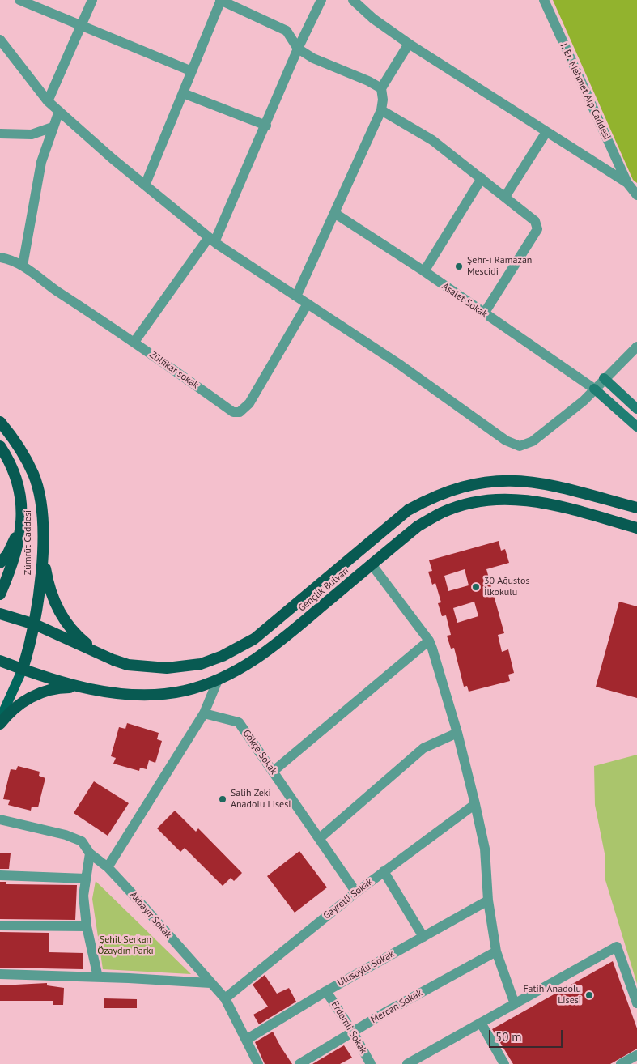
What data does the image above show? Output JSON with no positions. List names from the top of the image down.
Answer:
{
  "streets": {
    "highway": ["Zümrüt Caddesi", "Gençlik Bulvarı"],
    "street": [
      "J. Er. Mehmet Alp Caddesi",
      "Asalet Sokak",
      "Zülfikar sokak",
      "Gökçe Sokak",
      "Gayretli Sokak",
      "Akbayır Sokak",
      "Ulusoylu Sokak",
      "Mercan Sokak",
      "Erdemli Sokak"
    ]
  },
  "crossings": [
    ["Zümrüt Caddesi", "Gençlik Bulvarı"],
    ["Gökçe Sokak", "Gayretli Sokak"],
    ["Gayretli Sokak", "Akbayır Sokak"],
    ["Akbayır Sokak", "Ulusoylu Sokak"],
    ["Ulusoylu Sokak", "Erdemli Sokak"],
    ["Mercan Sokak", "Erdemli Sokak"]
  ],
  "parks": ["Şehit Serkan Özaydın Parkı"],
  "places": [
    "Şehr-i Ramazan Mescidi",
    "30 Ağustos İlkokulu",
    "Salih Zeki Anadolu Lisesi",
    "Fatih Anadolu Lisesi"
  ],
  "scale_bar": "50 m"
}
